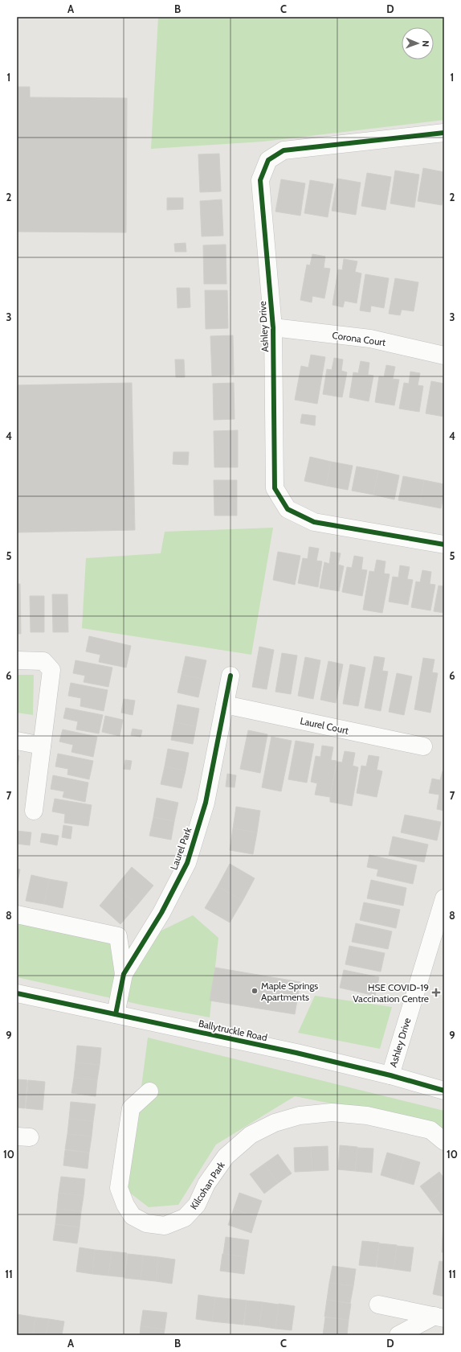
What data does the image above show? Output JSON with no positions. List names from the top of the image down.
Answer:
{
  "streets": {
    "street": [
      "Ashley Drive",
      "Corona Court",
      "Laurel Court",
      "Laurel Park",
      "Ballytruckle Road",
      "Kilcohan Park"
    ]
  },
  "crossings": [
    ["Ashley Drive", "Corona Court"],
    ["Ashley Drive", "Ballytruckle Road"],
    ["Laurel Court", "Laurel Park"],
    ["Laurel Park", "Ballytruckle Road"]
  ],
  "places": {
    "other": ["Maple Springs Apartments"],
    "health": ["HSE COVID-19 Vaccination Centre"]
  },
  "north": "right",
  "grid": {
    "columns": [
      "A",
      "B",
      "C",
      "D"
    ],
    "rows": [
      "1",
      "2",
      "3",
      "4",
      "5",
      "6",
      "7",
      "8",
      "9",
      "10",
      "11"
    ]
  }
}
